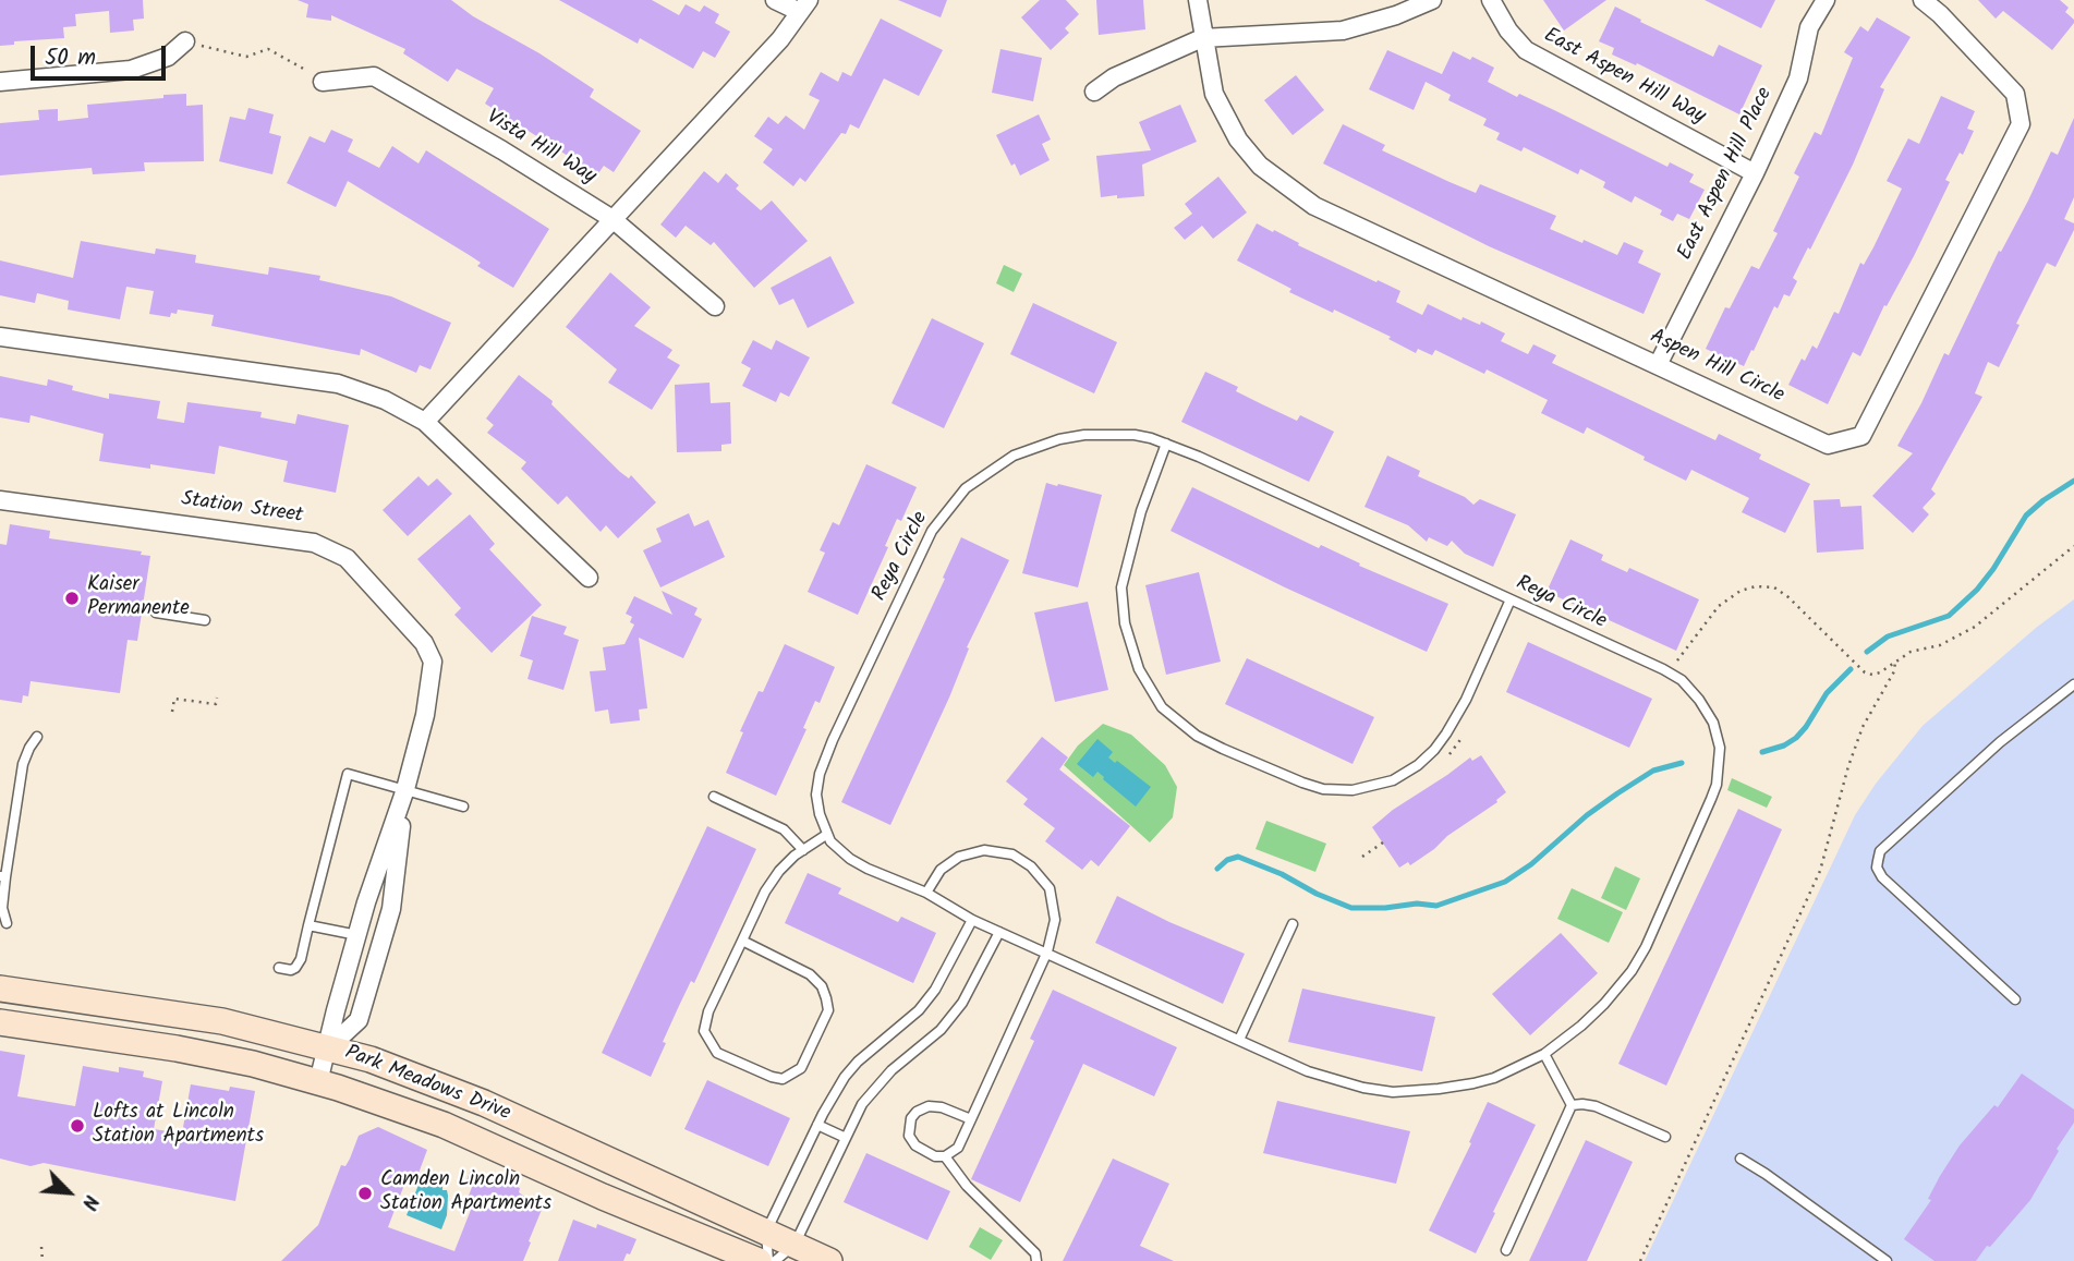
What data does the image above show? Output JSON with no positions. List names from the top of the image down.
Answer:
{
  "streets": {
    "main road": ["Park Meadows Drive"],
    "street": [
      "East Aspen Hill Way",
      "Vista Hill Way",
      "East Aspen Hill Place",
      "Aspen Hill Circle",
      "Station Street"
    ],
    "lane": ["Reya Circle"]
  },
  "crossings": [
    ["East Aspen Hill Way", "East Aspen Hill Place"],
    ["East Aspen Hill Place", "Aspen Hill Circle"],
    ["Station Street", "Park Meadows Drive"]
  ],
  "places": ["Kaiser Permanente", "Lofts at Lincoln Station Apartments", "Camden Lincoln Station Apartments"],
  "scale_bar": "50 m",
  "north": "bottom right"
}
